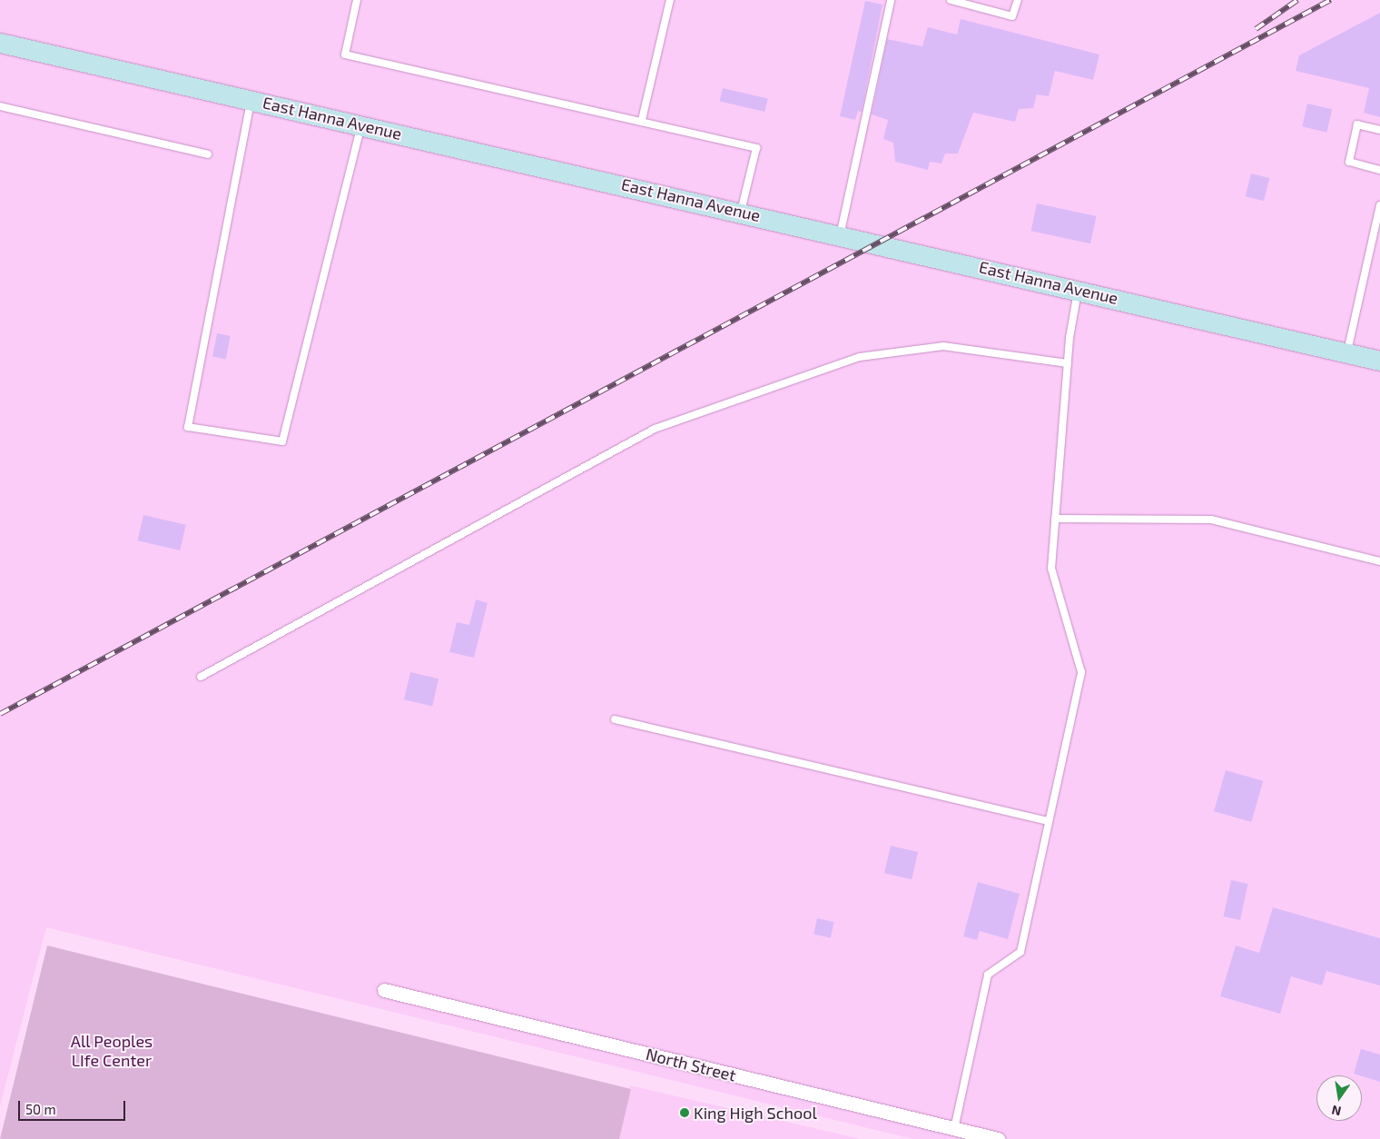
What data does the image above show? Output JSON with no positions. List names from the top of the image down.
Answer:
{
  "streets": {
    "street": ["East Hanna Avenue", "North Street"]
  },
  "parks": ["All Peoples LIfe Center"],
  "places": ["King High School"],
  "scale_bar": "50 m",
  "north": "bottom"
}
